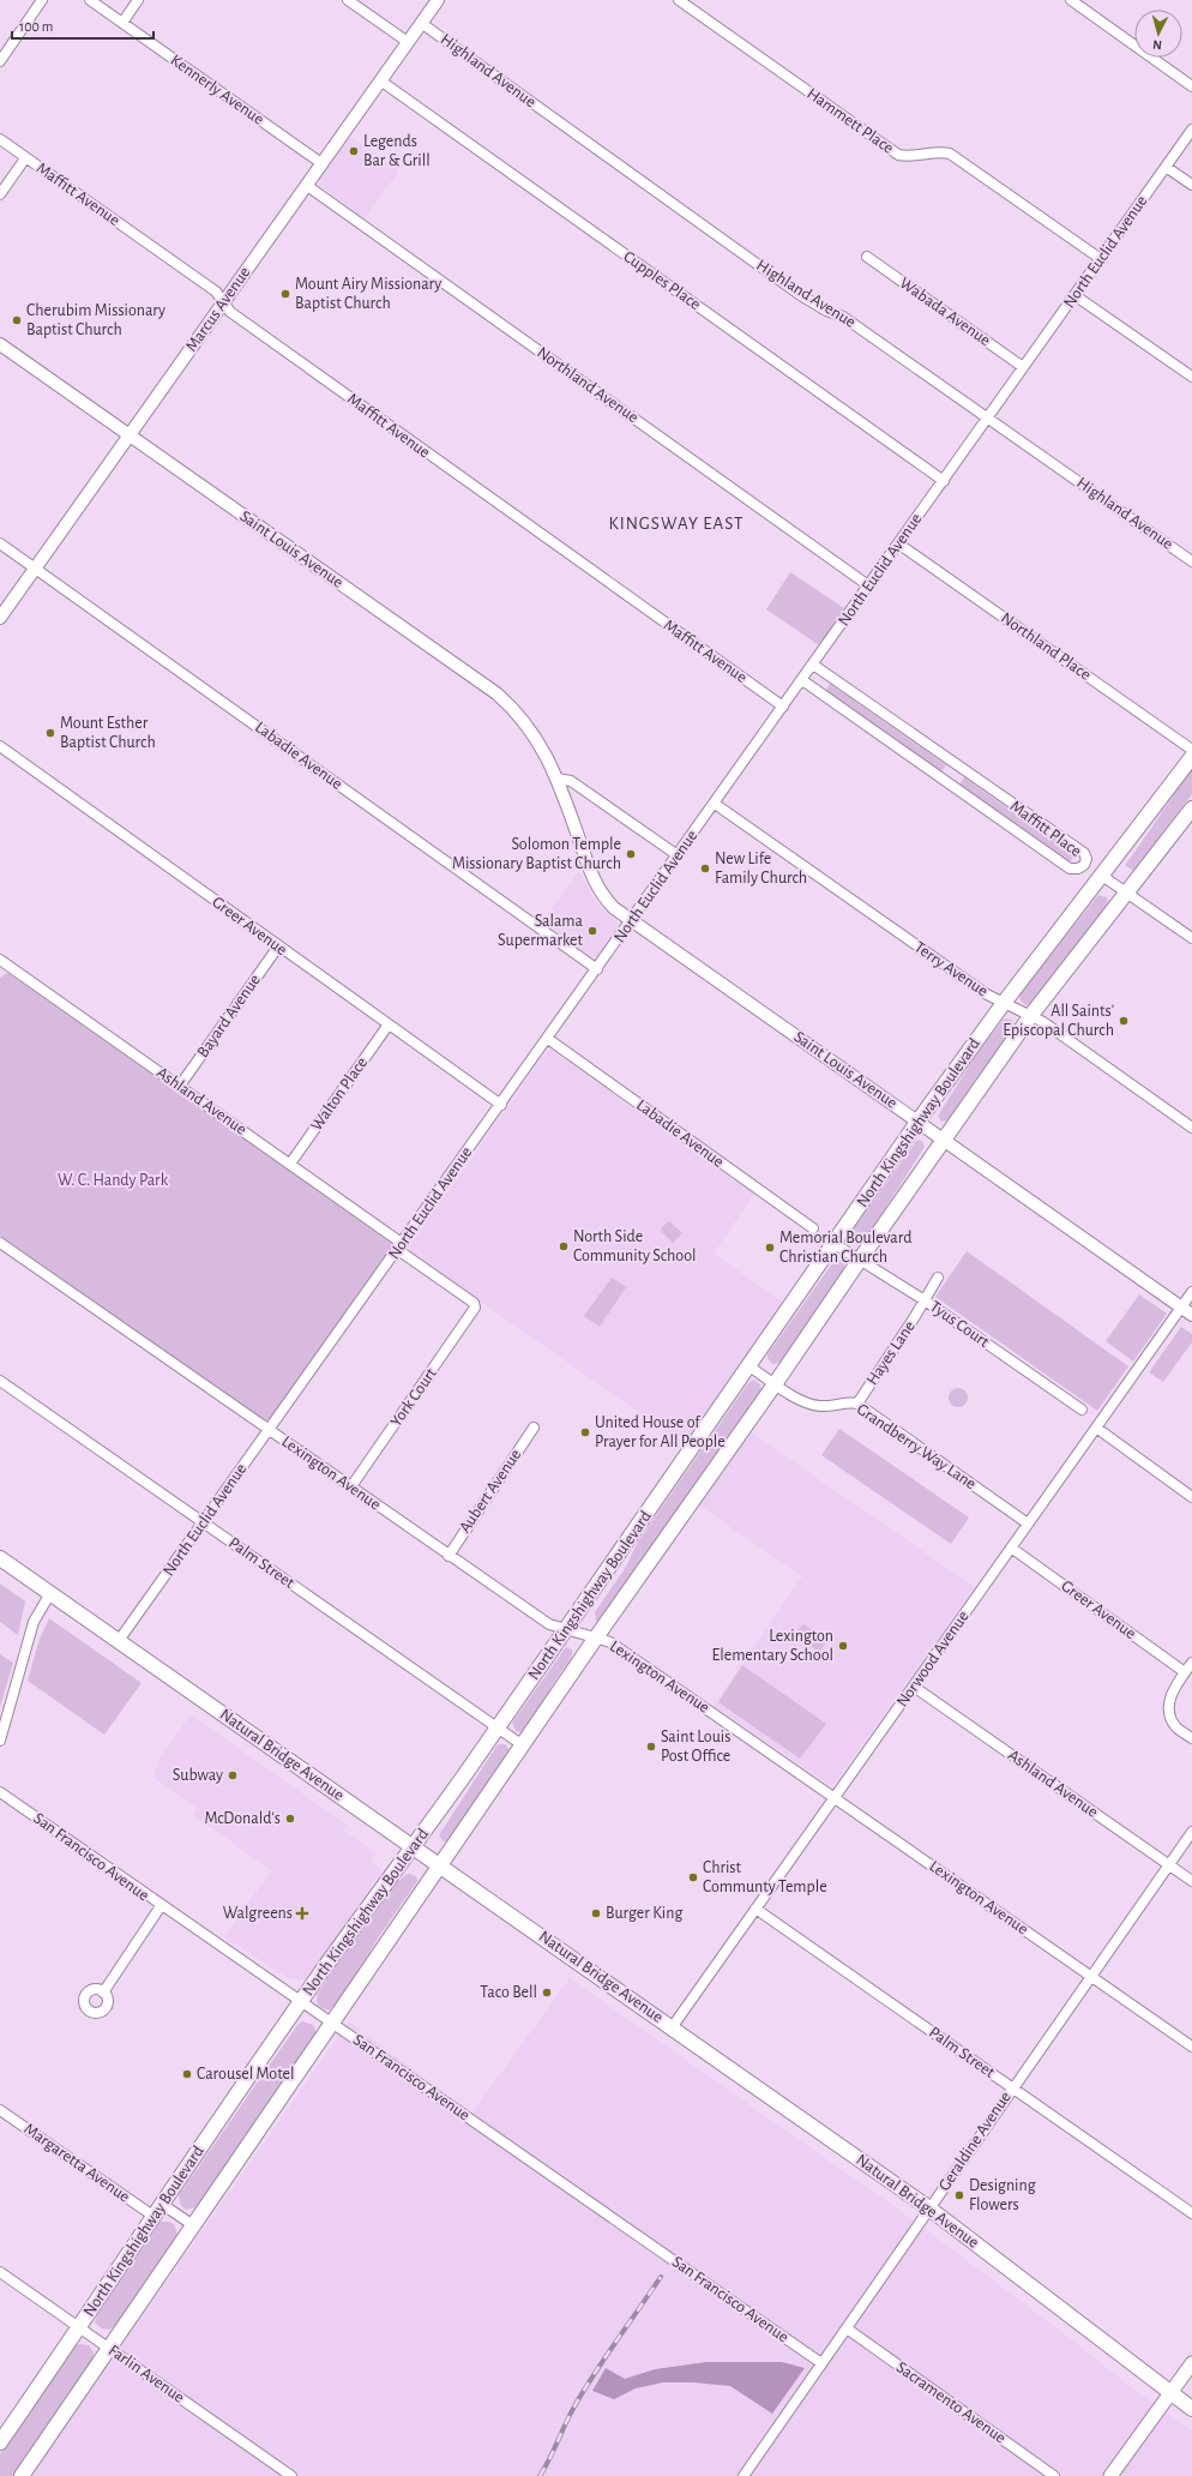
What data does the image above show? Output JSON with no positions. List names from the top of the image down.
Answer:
{
  "streets": {
    "main road": ["North Kingshighway Boulevard", "Natural Bridge Avenue"],
    "street": [
      "Highland Avenue",
      "Kennerly Avenue",
      "Hammett Place",
      "Maffitt Avenue",
      "North Euclid Avenue",
      "Cupples Place",
      "Marcus Avenue",
      "Wabada Avenue",
      "Northland Avenue",
      "Saint Louis Avenue",
      "Northland Place",
      "Labadie Avenue",
      "Maffitt Place",
      "Greer Avenue",
      "Terry Avenue",
      "Bayard Avenue",
      "Walton Place",
      "Ashland Avenue",
      "Tyus Court",
      "Hayes Lane",
      "York Court",
      "Grandberry Way Lane",
      "Lexington Avenue",
      "Aubert Avenue",
      "Palm Street",
      "Norwood Avenue",
      "San Francisco Avenue",
      "Geraldine Avenue",
      "Margaretta Avenue",
      "Farlin Avenue",
      "Sacramento Avenue"
    ]
  },
  "crossings": [
    ["Highland Avenue", "North Euclid Avenue"],
    ["Highland Avenue", "Marcus Avenue"],
    ["Kennerly Avenue", "Marcus Avenue"],
    ["Hammett Place", "North Euclid Avenue"],
    ["Maffitt Avenue", "North Euclid Avenue"],
    ["Maffitt Avenue", "Marcus Avenue"],
    ["North Euclid Avenue", "Cupples Place"],
    ["North Euclid Avenue", "Wabada Avenue"],
    ["North Euclid Avenue", "Northland Avenue"],
    ["North Euclid Avenue", "Saint Louis Avenue"],
    ["North Euclid Avenue", "Northland Place"],
    ["North Euclid Avenue", "Labadie Avenue"],
    ["North Euclid Avenue", "Maffitt Place"],
    ["North Euclid Avenue", "Greer Avenue"],
    ["North Euclid Avenue", "Terry Avenue"],
    ["North Euclid Avenue", "Ashland Avenue"],
    ["North Euclid Avenue", "Lexington Avenue"],
    ["North Euclid Avenue", "Palm Street"],
    ["North Euclid Avenue", "Natural Bridge Avenue"],
    ["Cupples Place", "Marcus Avenue"],
    ["Marcus Avenue", "Northland Avenue"],
    ["Marcus Avenue", "Saint Louis Avenue"],
    ["Marcus Avenue", "Labadie Avenue"],
    ["Saint Louis Avenue", "North Kingshighway Boulevard"],
    ["Saint Louis Avenue", "Norwood Avenue"],
    ["Greer Avenue", "Bayard Avenue"],
    ["Greer Avenue", "Walton Place"],
    ["Greer Avenue", "Norwood Avenue"],
    ["Terry Avenue", "North Kingshighway Boulevard"],
    ["Bayard Avenue", "Ashland Avenue"],
    ["Walton Place", "Ashland Avenue"],
    ["Ashland Avenue", "York Court"],
    ["Ashland Avenue", "Norwood Avenue"],
    ["Ashland Avenue", "Geraldine Avenue"],
    ["North Kingshighway Boulevard", "Tyus Court"],
    ["North Kingshighway Boulevard", "Grandberry Way Lane"],
    ["North Kingshighway Boulevard", "Lexington Avenue"],
    ["North Kingshighway Boulevard", "Palm Street"],
    ["North Kingshighway Boulevard", "Natural Bridge Avenue"],
    ["North Kingshighway Boulevard", "San Francisco Avenue"],
    ["North Kingshighway Boulevard", "Margaretta Avenue"],
    ["North Kingshighway Boulevard", "Farlin Avenue"],
    ["Tyus Court", "Hayes Lane"],
    ["Hayes Lane", "Grandberry Way Lane"],
    ["York Court", "Lexington Avenue"],
    ["Grandberry Way Lane", "Norwood Avenue"],
    ["Lexington Avenue", "Aubert Avenue"],
    ["Lexington Avenue", "Norwood Avenue"],
    ["Lexington Avenue", "Geraldine Avenue"],
    ["Palm Street", "Norwood Avenue"],
    ["Palm Street", "Geraldine Avenue"],
    ["Norwood Avenue", "Natural Bridge Avenue"],
    ["Natural Bridge Avenue", "Geraldine Avenue"],
    ["San Francisco Avenue", "Geraldine Avenue"],
    ["Geraldine Avenue", "Sacramento Avenue"]
  ],
  "districts": ["KINGSWAY EAST"],
  "parks": ["W. C. Handy Park"],
  "places": {
    "other": [
      "Legends Bar & Grill",
      "Mount Airy Missionary Baptist Church",
      "Cherubim Missionary Baptist Church",
      "Mount Esther Baptist Church",
      "Solomon Temple Missionary Baptist Church",
      "New Life Family Church",
      "Salama Supermarket",
      "All Saints' Episcopal Church",
      "North Side Community School",
      "Memorial Boulevard Christian Church",
      "United House of Prayer for All People",
      "Lexington Elementary School",
      "Saint Louis Post Office",
      "Subway",
      "McDonald's",
      "Christ Communty Temple",
      "Burger King",
      "Taco Bell",
      "Carousel Motel",
      "Designing Flowers"
    ],
    "health": ["Walgreens"]
  },
  "scale_bar": "100 m",
  "north": "bottom"
}
